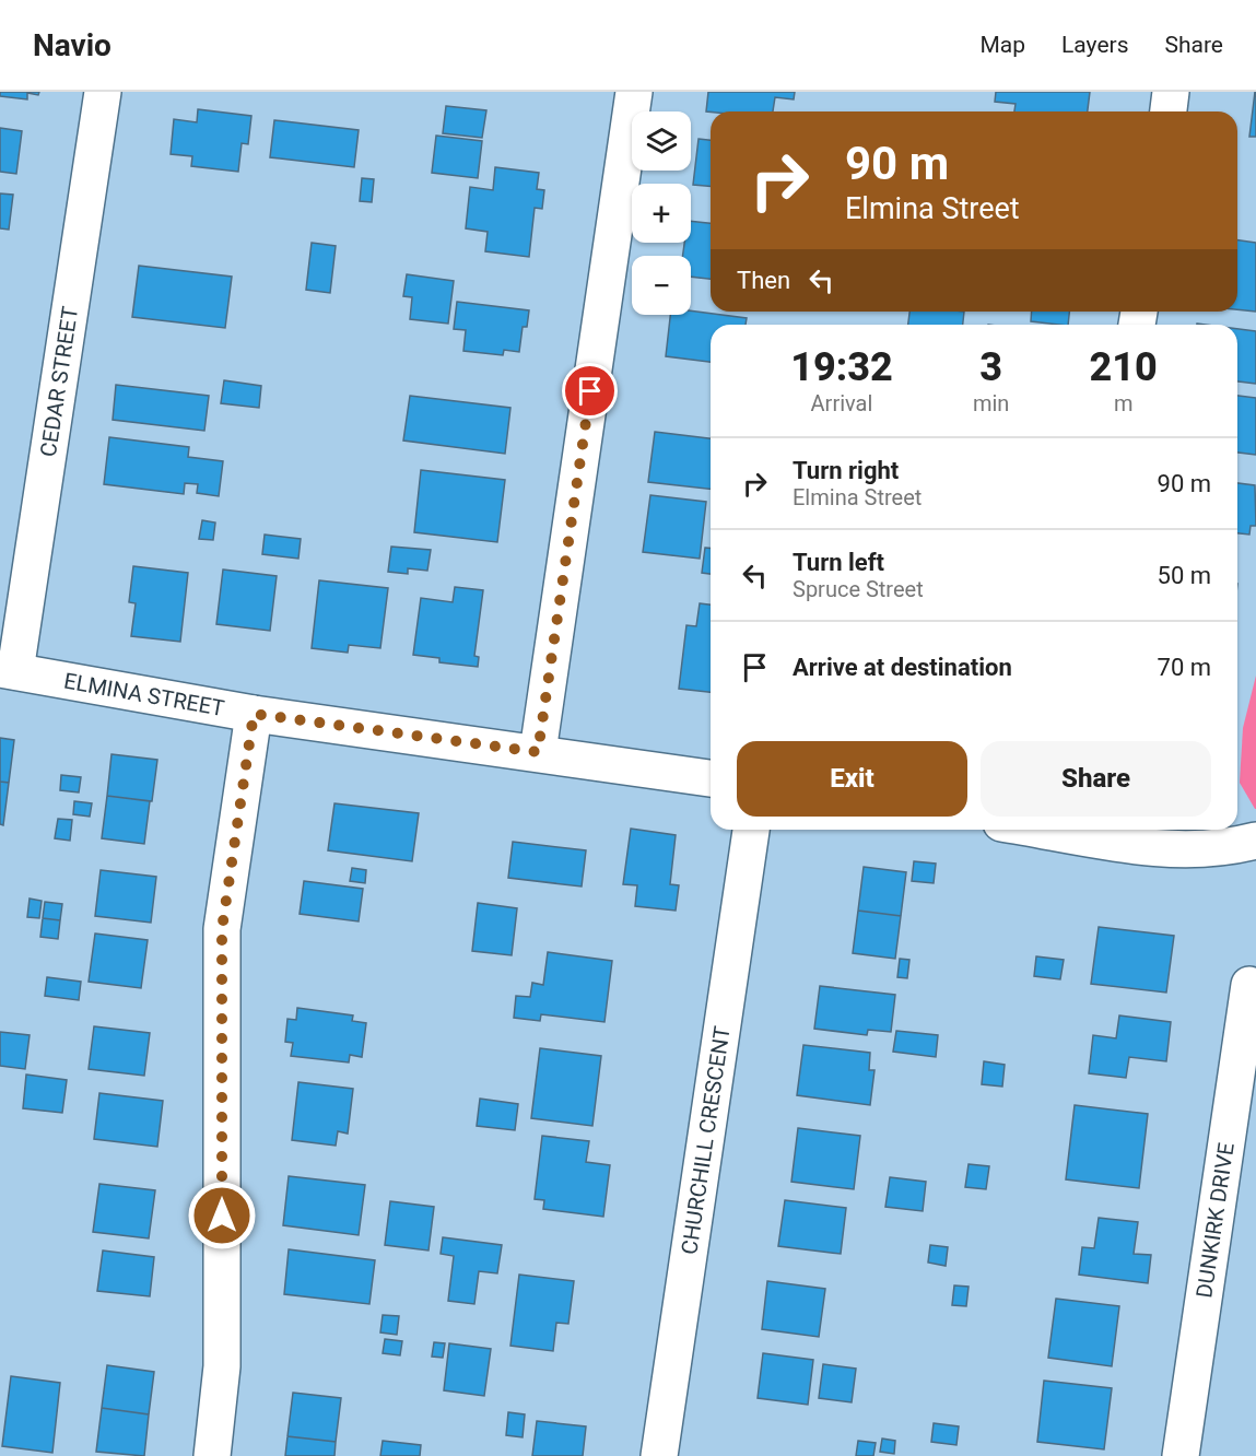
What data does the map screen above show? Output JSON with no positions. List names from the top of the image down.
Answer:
{
  "streets": {
    "street": [
      "CEDAR STREET",
      "ELMINA STREET",
      "CHURCHILL CRESCENT",
      "DUNKIRK DRIVE"
    ]
  },
  "crossings": [
    ["CEDAR STREET", "ELMINA STREET"]
  ],
  "page": {
    "header": "Navio",
    "nav": ["Map", "Layers", "Share"],
    "map_buttons": ["+", "−"],
    "turn": ["90 m", "Elmina Street"],
    "then": "Then",
    "eta": [
      "19:32",
      "Arrival",
      "3",
      "min",
      "210",
      "m"
    ],
    "list": [
      {
        "name": "Turn right",
        "note": "Elmina Street",
        "value": "90 m"
      },
      {
        "name": "Turn left",
        "note": "Spruce Street",
        "value": "50 m"
      },
      {
        "name": "Arrive at destination",
        "value": "70 m"
      }
    ],
    "buttons": ["Exit", "Share"]
  }
}
